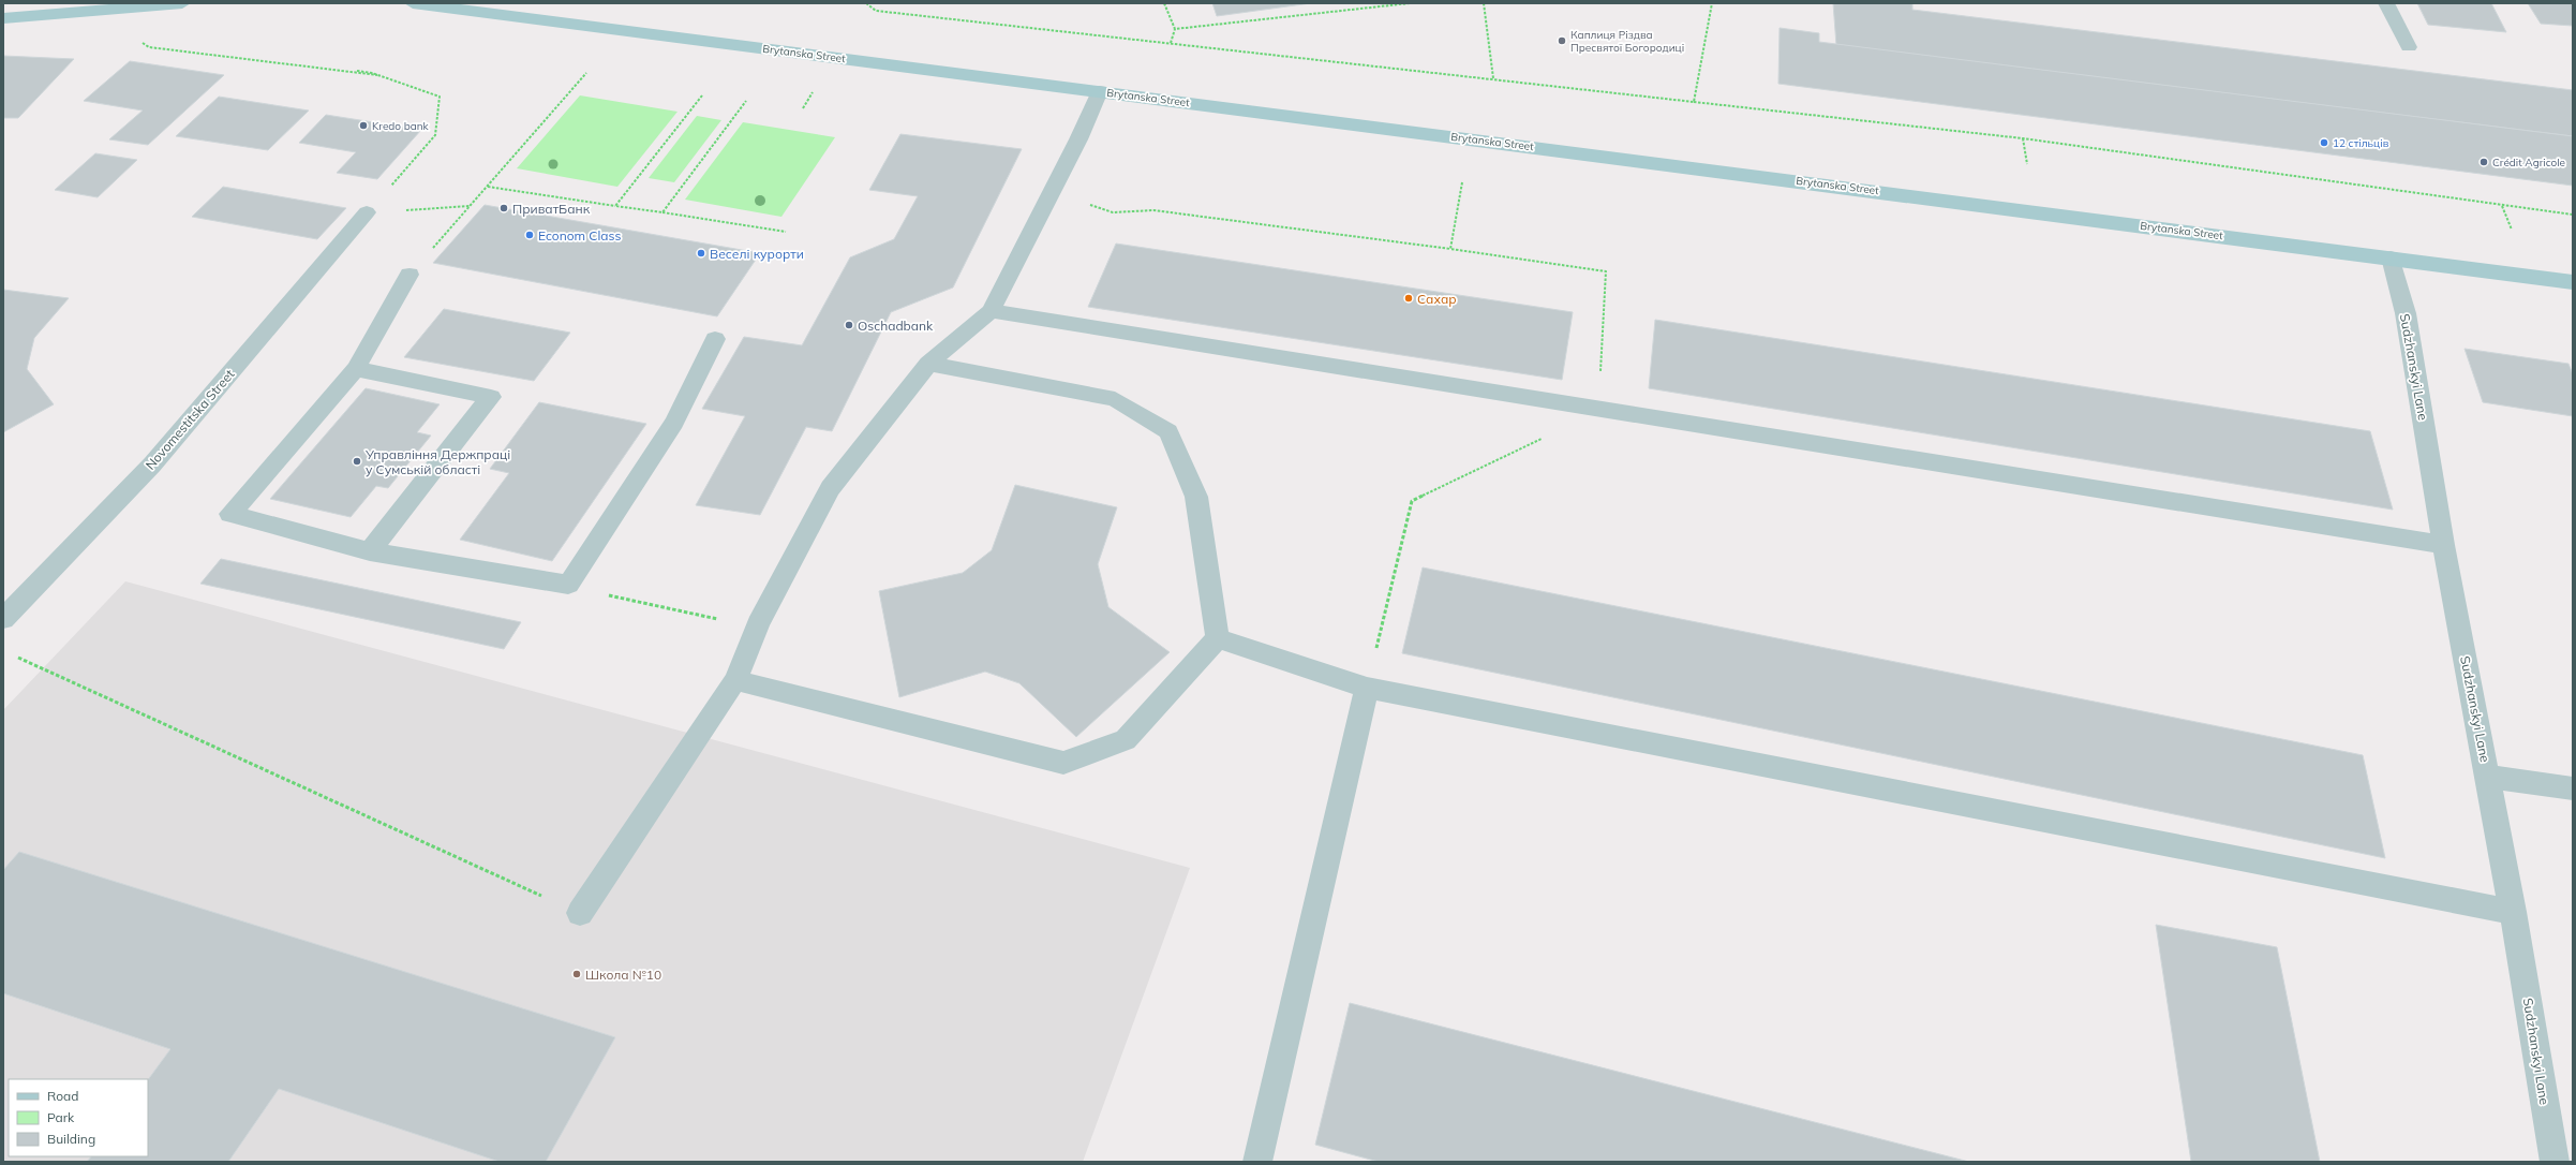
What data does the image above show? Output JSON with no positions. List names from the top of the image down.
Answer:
{
  "streets": {
    "main road": ["Brytanska Street"],
    "street": ["Sudzhanskyi Lane", "Novomestitska Street"]
  },
  "crossings": [
    ["Brytanska Street", "Sudzhanskyi Lane"]
  ],
  "places": [
    "Каплиця Різдва Пресвятої Богородиці",
    "Kredo bank",
    "12 стільців",
    "Crédit Agricole",
    "ПриватБанк",
    "Econom Class",
    "Веселі курорти",
    "Сахар",
    "Oschadbank",
    "Управління Держпраці у Сумській області",
    "Школа №10"
  ],
  "legend": ["Road", "Park", "Building"]
}
